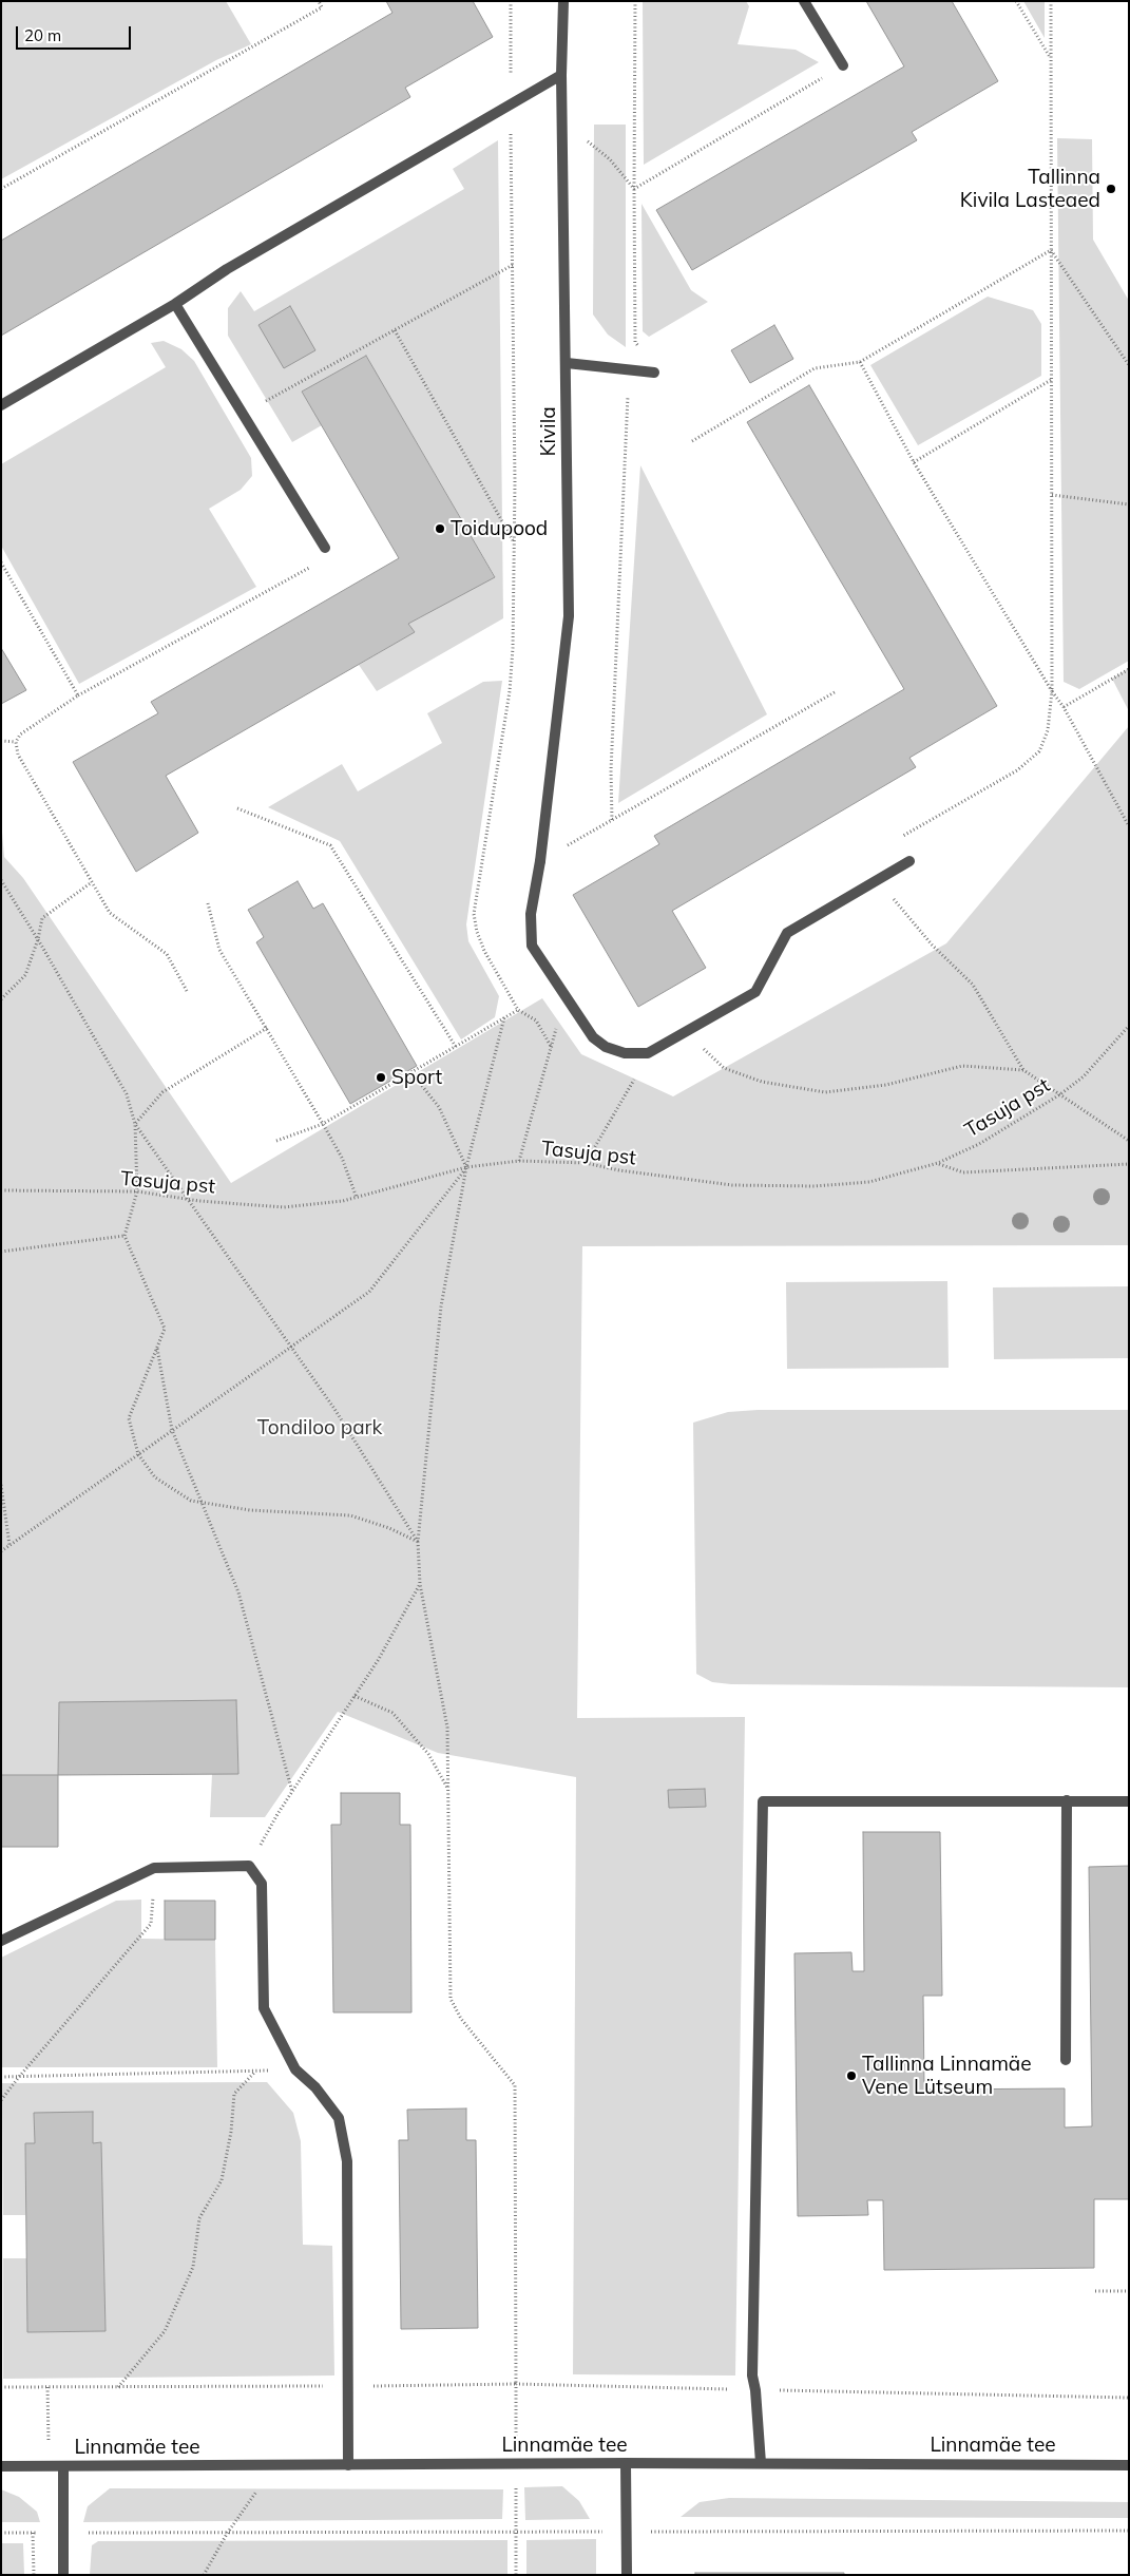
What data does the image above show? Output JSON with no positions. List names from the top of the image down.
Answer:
{
  "streets": {
    "street": ["Kivila", "Linnamäe tee"],
    "path": ["Tasuja pst"]
  },
  "parks": ["Tondiloo park"],
  "places": [
    "Tallinna Kivila Lasteaed",
    "Toidupood",
    "Sport",
    "Tallinna Linnamäe Vene Lütseum"
  ],
  "scale_bar": "20 m"
}
